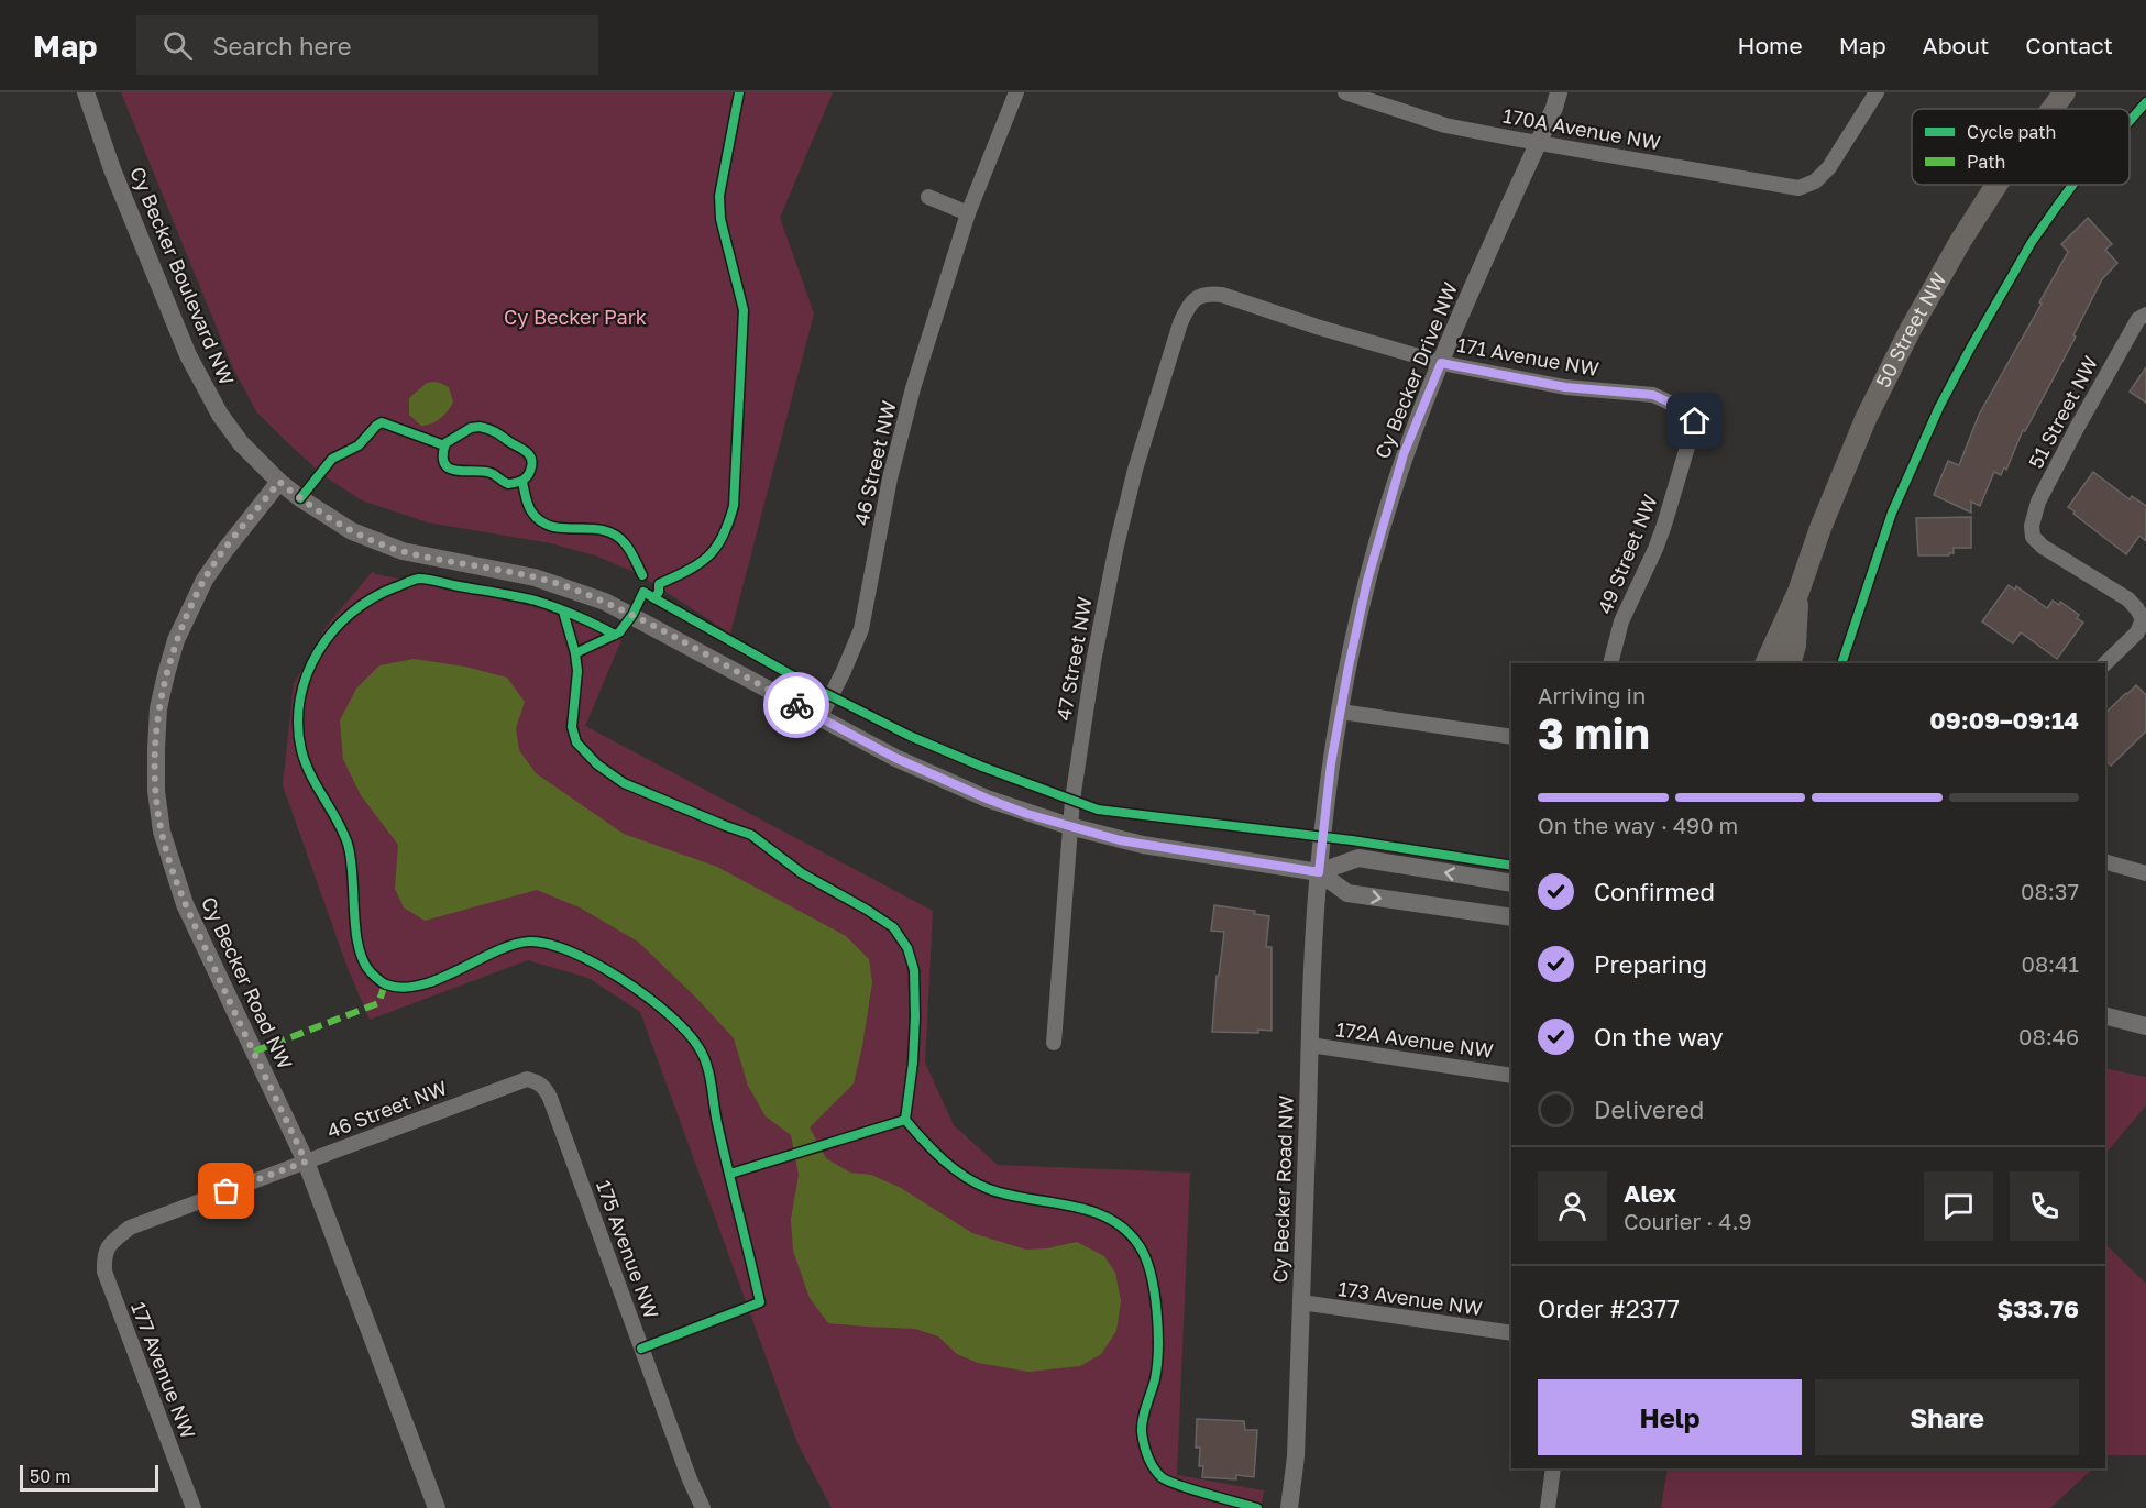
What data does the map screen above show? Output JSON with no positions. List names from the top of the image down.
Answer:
{
  "streets": {
    "main road": ["50 Street NW"],
    "street": [
      "170A Avenue NW",
      "Cy Becker Boulevard NW",
      "171 Avenue NW",
      "Cy Becker Drive NW",
      "51 Street NW",
      "46 Street NW",
      "49 Street NW",
      "47 Street NW",
      "Cy Becker Road NW",
      "172A Avenue NW",
      "175 Avenue NW",
      "173 Avenue NW",
      "177 Avenue NW"
    ]
  },
  "crossings": [
    ["170A Avenue NW", "Cy Becker Drive NW"],
    ["Cy Becker Boulevard NW", "Cy Becker Drive NW"],
    ["Cy Becker Boulevard NW", "46 Street NW"],
    ["Cy Becker Boulevard NW", "47 Street NW"],
    ["Cy Becker Boulevard NW", "Cy Becker Road NW"],
    ["171 Avenue NW", "Cy Becker Drive NW"],
    ["171 Avenue NW", "49 Street NW"],
    ["171 Avenue NW", "47 Street NW"],
    ["Cy Becker Drive NW", "Cy Becker Road NW"],
    ["46 Street NW", "Cy Becker Road NW"],
    ["46 Street NW", "175 Avenue NW"],
    ["46 Street NW", "177 Avenue NW"],
    ["Cy Becker Road NW", "172A Avenue NW"],
    ["Cy Becker Road NW", "173 Avenue NW"]
  ],
  "parks": ["Cy Becker Park"],
  "legend": ["Cycle path", "Path"],
  "scale_bar": "50 m",
  "page": {
    "header": "Map",
    "search": "Search here",
    "nav": [
      "Home",
      "Map",
      "About",
      "Contact"
    ],
    "heading": ["3 min", "Arriving in", "09:09–09:14"],
    "panel": [
      "Alex",
      "Courier · 4.9",
      "Order #2377",
      "$33.76"
    ],
    "bar": "On the way · 490 m",
    "list": [
      ["Confirmed", "08:37"],
      ["Preparing", "08:41"],
      ["On the way", "08:46"],
      "Delivered"
    ],
    "buttons": ["Help", "Share"],
    "scale": "50 m"
  }
}
